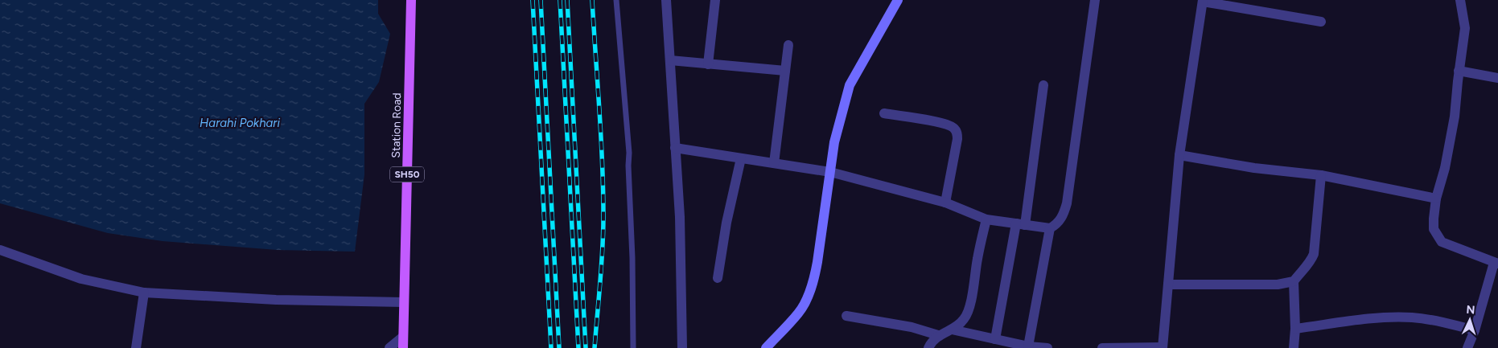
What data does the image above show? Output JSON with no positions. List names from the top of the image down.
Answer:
{
  "streets": {
    "main road": ["Station Road", "SH50"]
  },
  "water": ["Harahi Pokhari"],
  "north": "top"
}
